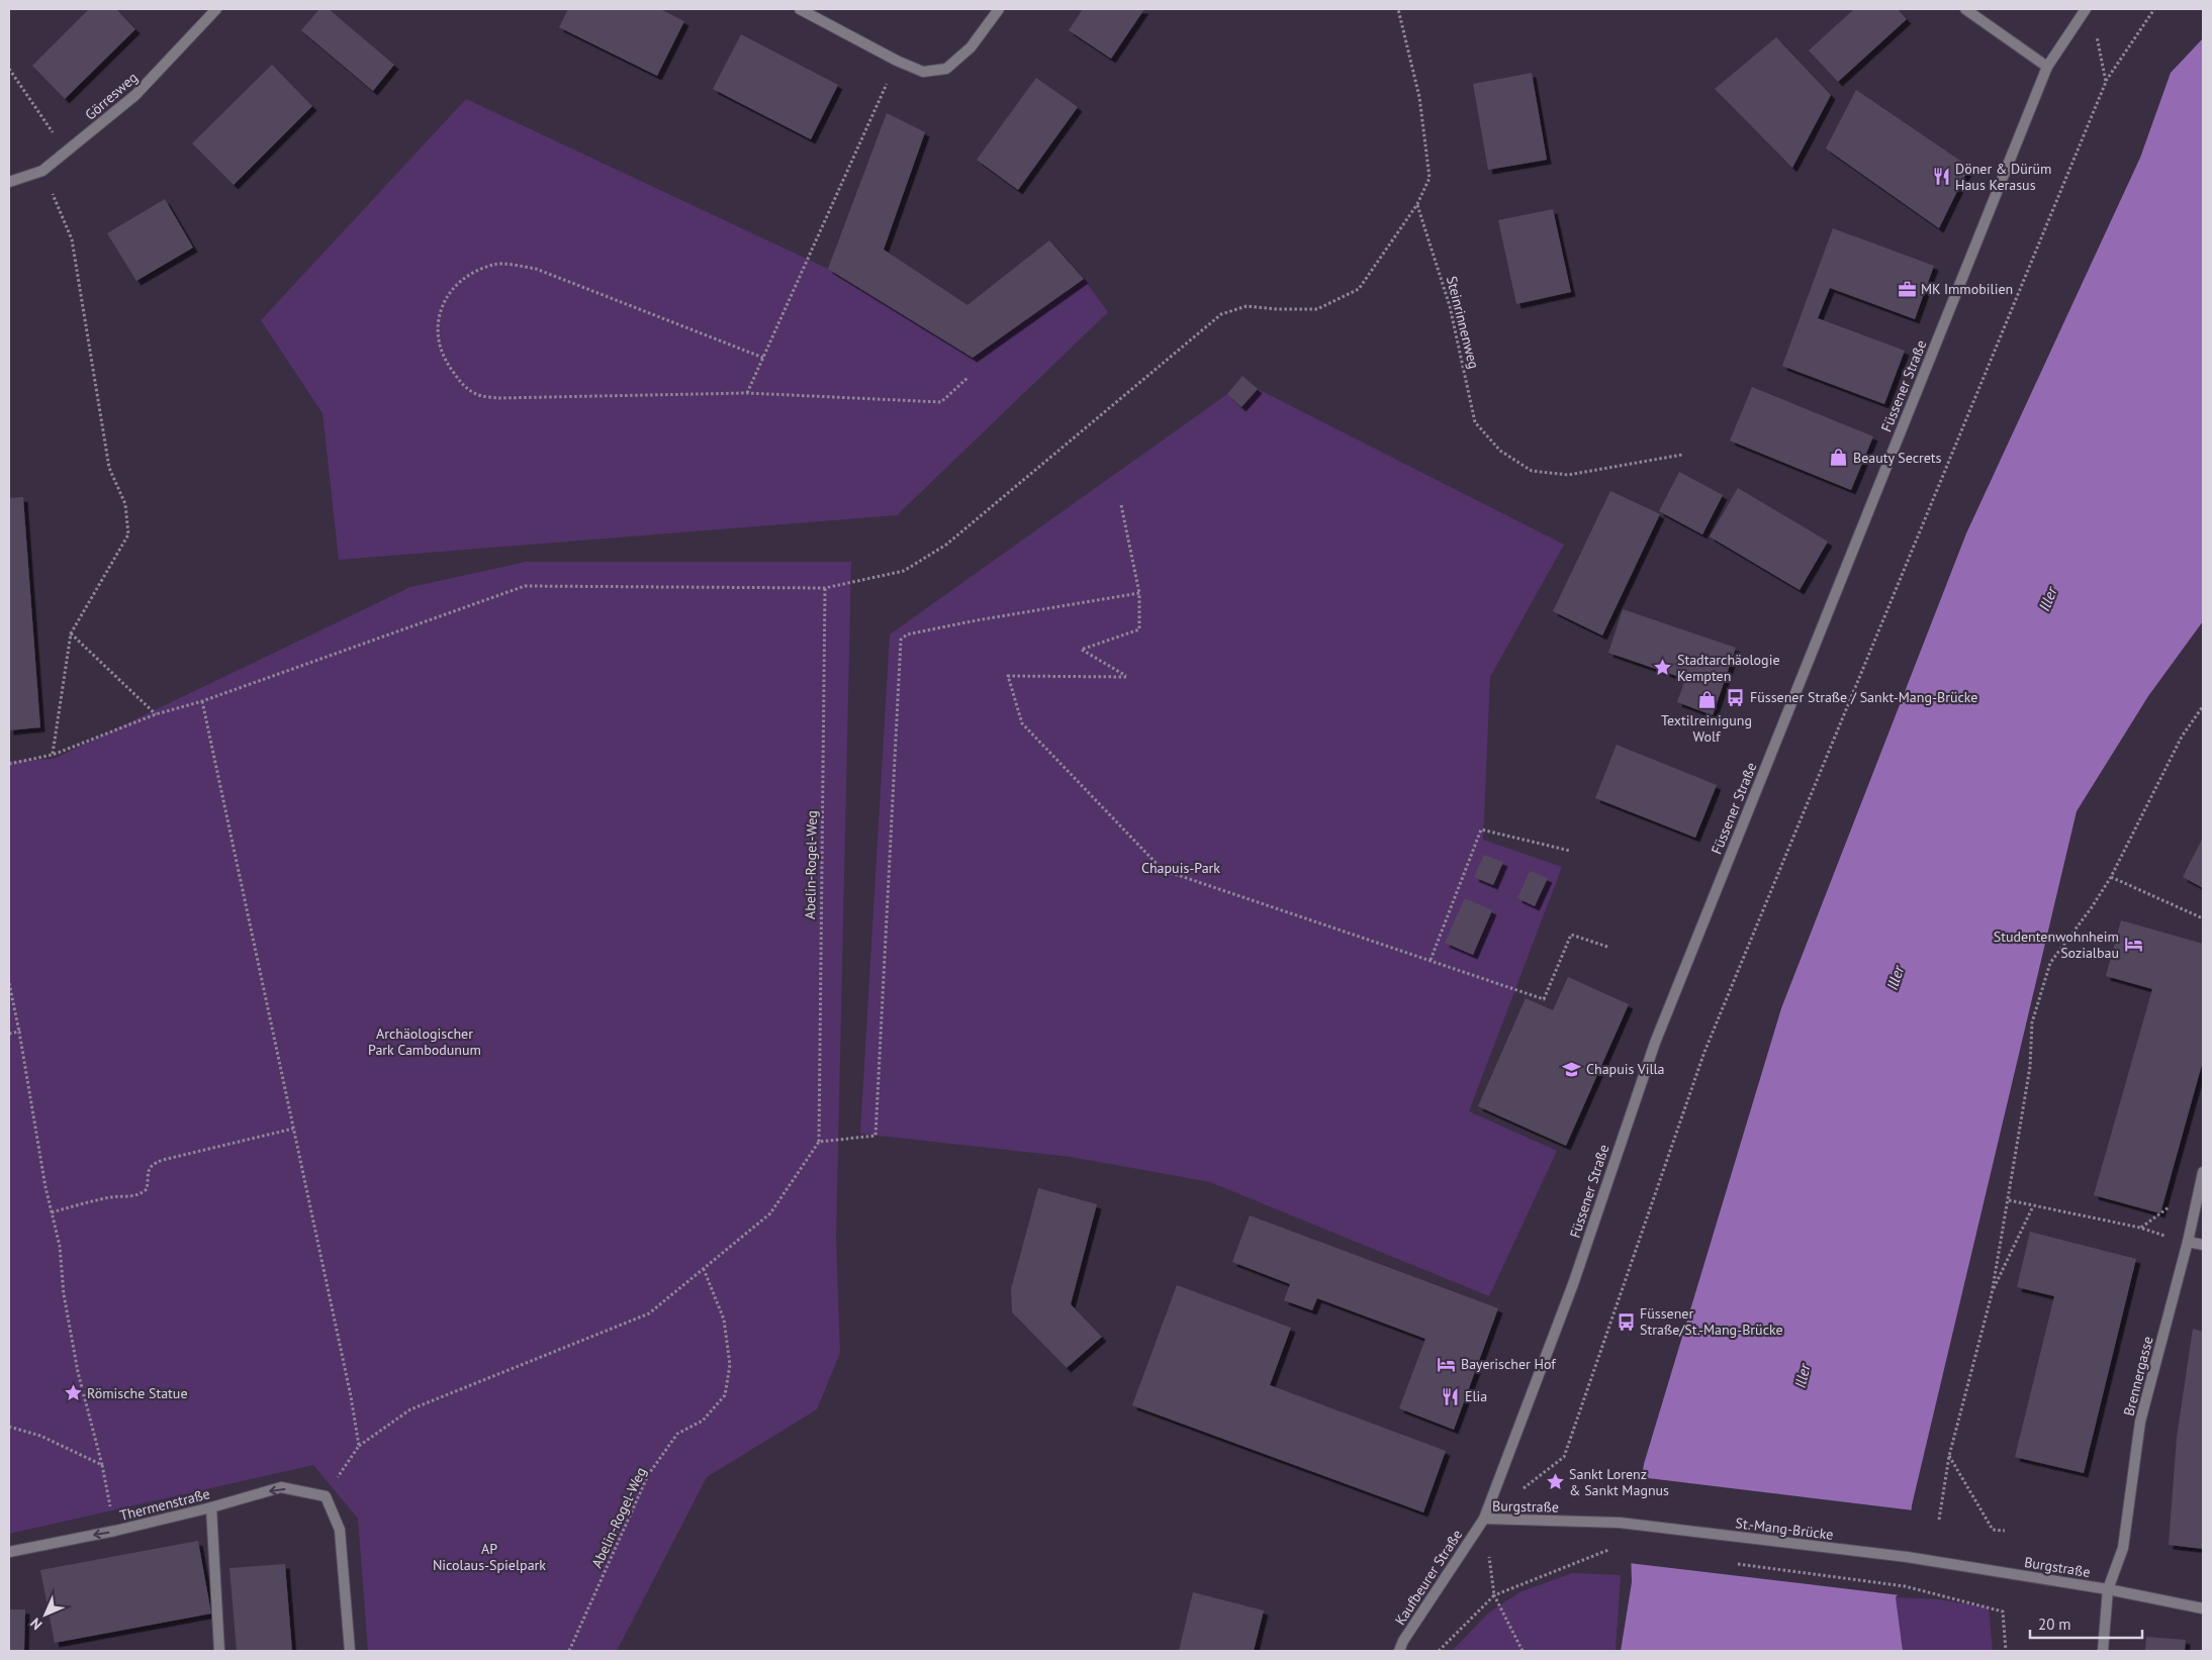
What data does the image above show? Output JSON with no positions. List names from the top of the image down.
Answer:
{
  "streets": {
    "street": [
      "Görresweg",
      "Füssener Straße",
      "Brennergasse",
      "Thermenstraße",
      "Burgstraße",
      "St.-Mang-Brücke",
      "Kaufbeurer Straße"
    ],
    "path": ["Steinrinnenweg", "Abelin-Rogel-Weg"]
  },
  "crossings": [
    ["Füssener Straße", "Burgstraße"],
    ["Füssener Straße", "Kaufbeurer Straße"],
    ["Brennergasse", "Burgstraße"],
    ["Burgstraße", "St.-Mang-Brücke"],
    ["Burgstraße", "Kaufbeurer Straße"]
  ],
  "one_way": ["Thermenstraße"],
  "water": ["Iller"],
  "parks": ["Chapuis-Park", "Archäologischer Park Cambodunum", "AP Nicolaus-Spielpark"],
  "places": {
    "restaurant": ["Döner & Dürüm Haus Kerasus", "Elia"],
    "office": ["MK Immobilien"],
    "shop": ["Beauty Secrets", "Textilreinigung Wolf"],
    "place": ["Stadtarchäologie Kempten", "Römische Statue", "Sankt Lorenz & Sankt Magnus"],
    "bus stop": ["Füssener Straße / Sankt-Mang-Brücke", "Füssener Straße/St.-Mang-Brücke"],
    "hotel": ["Studentenwohnheim Sozialbau", "Bayerischer Hof"],
    "school or university": ["Chapuis Villa"]
  },
  "scale_bar": "20 m",
  "north": "bottom left"
}
